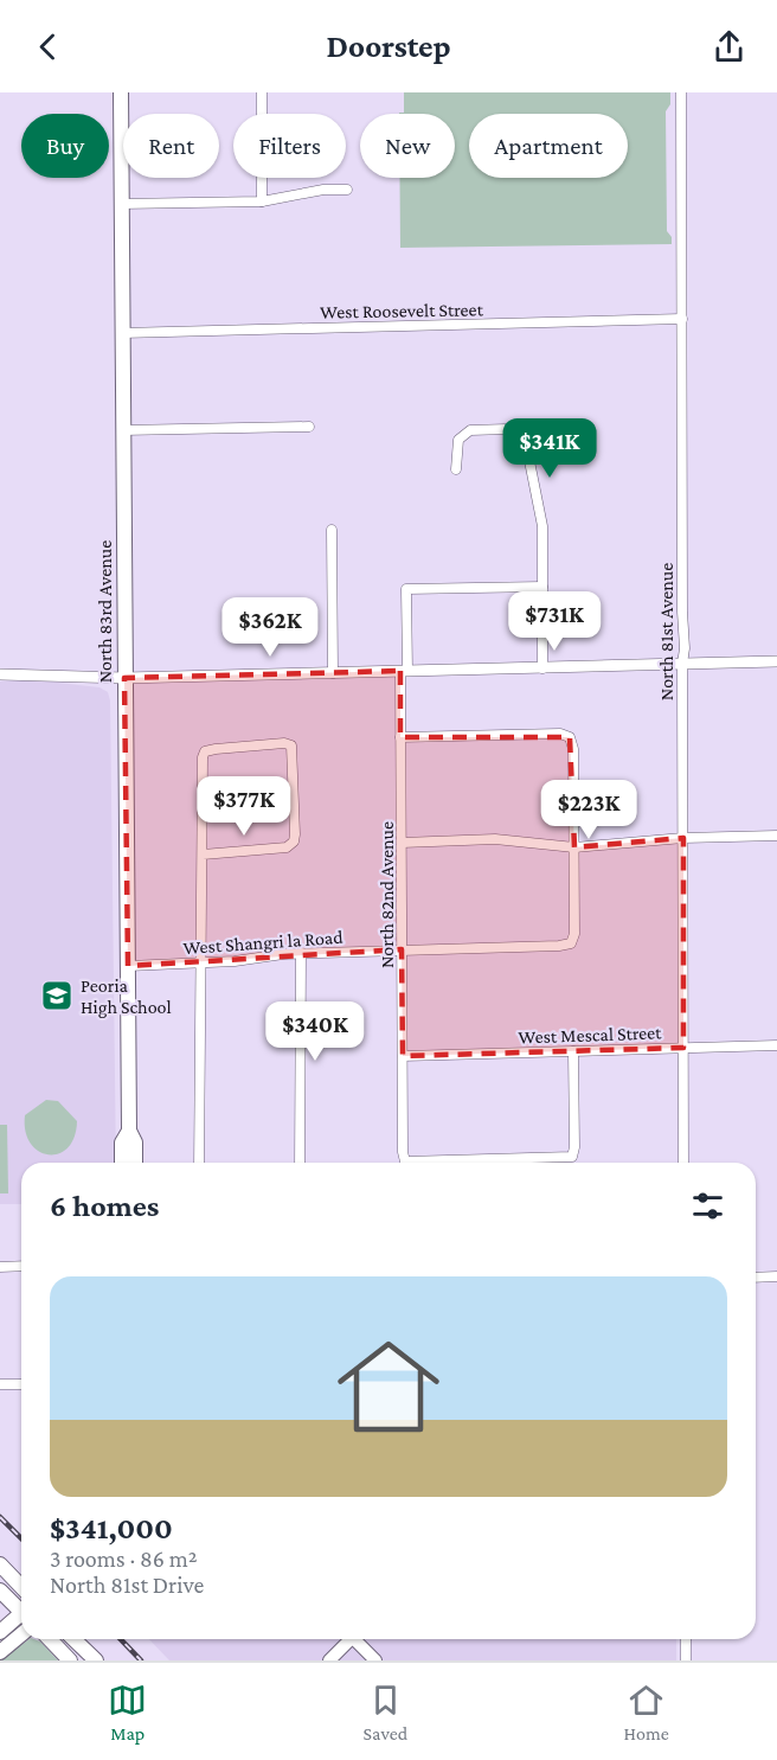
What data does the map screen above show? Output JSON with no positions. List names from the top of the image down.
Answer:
{
  "streets": {
    "main road": ["North 83rd Avenue"],
    "street": [
      "West Roosevelt Street",
      "North 81st Avenue",
      "North 82nd Avenue",
      "West Shangri la Road",
      "West Mescal Street"
    ]
  },
  "crossings": [
    ["West Roosevelt Street", "North 83rd Avenue"],
    ["West Roosevelt Street", "North 81st Avenue"],
    ["North 83rd Avenue", "West Shangri la Road"],
    ["North 81st Avenue", "West Mescal Street"],
    ["North 82nd Avenue", "West Shangri la Road"],
    ["North 82nd Avenue", "West Mescal Street"]
  ],
  "places": {
    "school or university": ["Peoria High School"]
  },
  "page": {
    "header": "Doorstep",
    "chip": [
      "Buy",
      "Rent",
      "Filters",
      "New",
      "Apartment"
    ],
    "price": [
      "$341K",
      "$731K",
      "$362K",
      "$377K",
      "$223K",
      "$340K"
    ],
    "heading": "6 homes",
    "list": [
      {
        "name": "$341,000",
        "note": "3 rooms · 86 m² · North 81st Drive"
      }
    ],
    "tabs": ["Map", "Saved", "Home"]
  }
}
